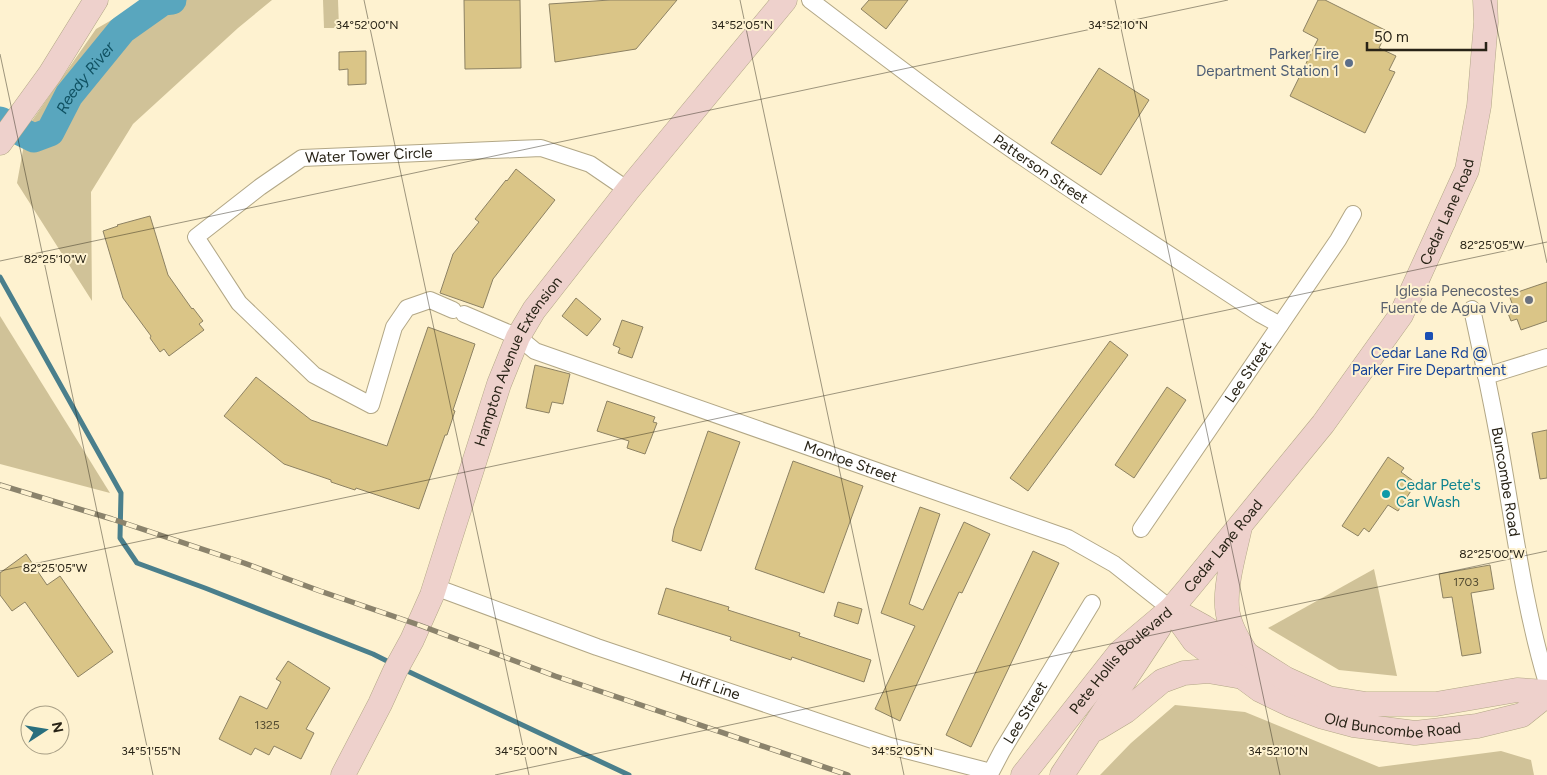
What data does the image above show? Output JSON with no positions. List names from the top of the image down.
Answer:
{
  "streets": {
    "street": [
      "Water Tower Circle",
      "Patterson Street",
      "Cedar Lane Road",
      "Hampton Avenue Extension",
      "Lee Street",
      "Monroe Street",
      "Buncombe Road",
      "Pete Hollis Boulevard",
      "Huff Line",
      "Old Buncombe Road"
    ]
  },
  "crossings": [
    ["Water Tower Circle", "Hampton Avenue Extension"],
    ["Water Tower Circle", "Monroe Street"],
    ["Patterson Street", "Lee Street"],
    ["Cedar Lane Road", "Monroe Street"],
    ["Cedar Lane Road", "Pete Hollis Boulevard"],
    ["Cedar Lane Road", "Old Buncombe Road"],
    ["Hampton Avenue Extension", "Monroe Street"],
    ["Hampton Avenue Extension", "Huff Line"],
    ["Lee Street", "Huff Line"],
    ["Monroe Street", "Pete Hollis Boulevard"],
    ["Monroe Street", "Old Buncombe Road"],
    ["Pete Hollis Boulevard", "Old Buncombe Road"]
  ],
  "water": ["Reedy River"],
  "places": {
    "other": ["Parker Fire Department Station 1", "Iglesia Penecostes Fuente de Agua Viva", "Cedar Pete's Car Wash"],
    "transit": ["Cedar Lane Rd @ Parker Fire Department"]
  },
  "house_numbers": ["1703", "1325"],
  "scale_bar": "50 m",
  "north": "right",
  "coordinates": [
    "34°52'00\"N",
    "34°52'05\"N",
    "34°52'10\"N",
    "82°25'05\"W",
    "82°25'10\"W",
    "82°25'00\"W",
    "34°51'55\"N"
  ]
}
